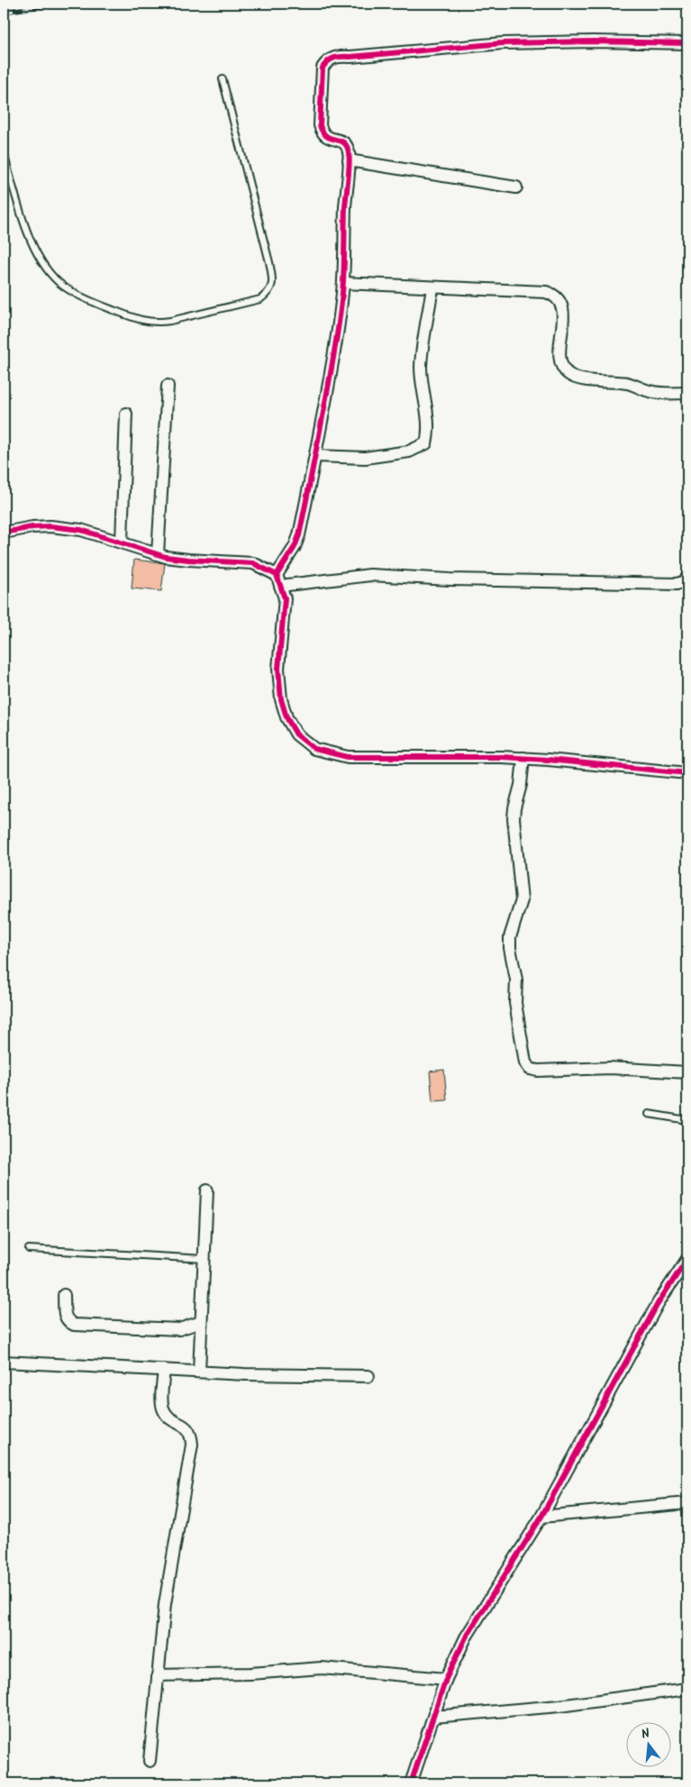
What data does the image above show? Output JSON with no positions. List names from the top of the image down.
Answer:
{
  "north": "top"
}
